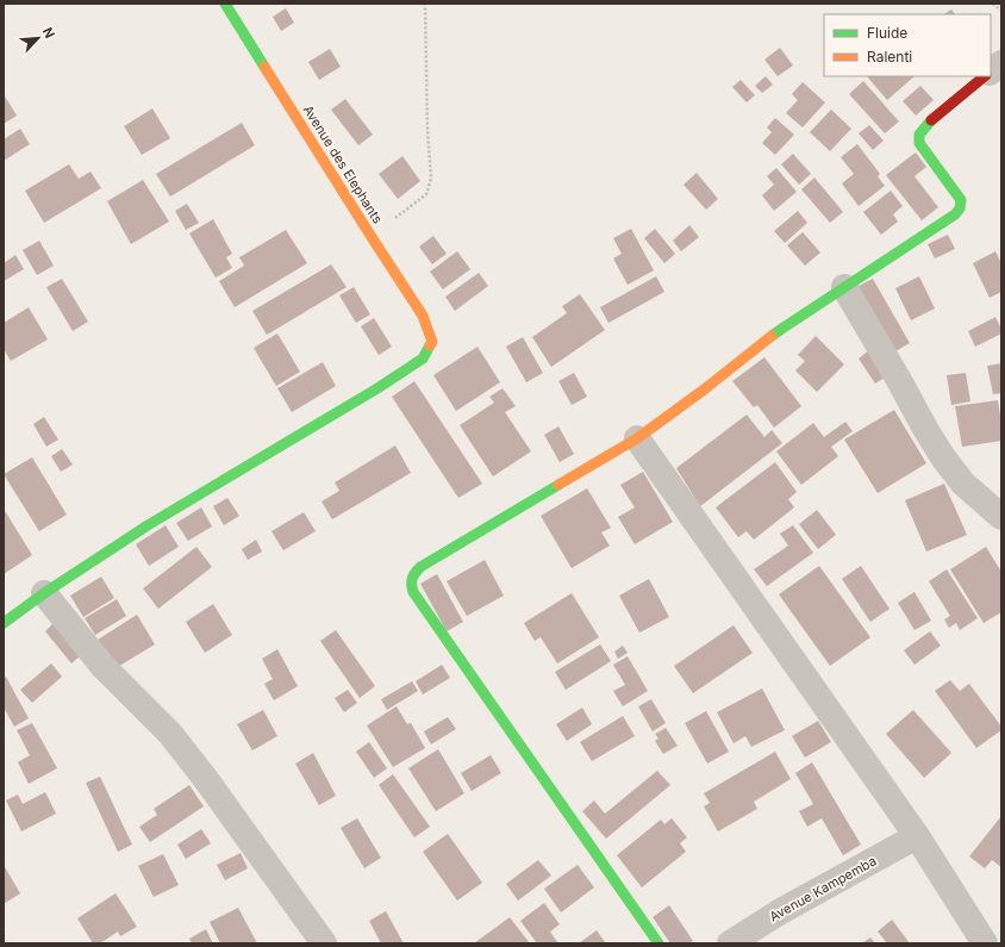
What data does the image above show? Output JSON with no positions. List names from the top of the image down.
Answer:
{
  "streets": {
    "street": ["Avenue des Elephants", "Avenue Kampemba"]
  },
  "legend": ["Fluide", "Ralenti"],
  "north": "top right"
}
